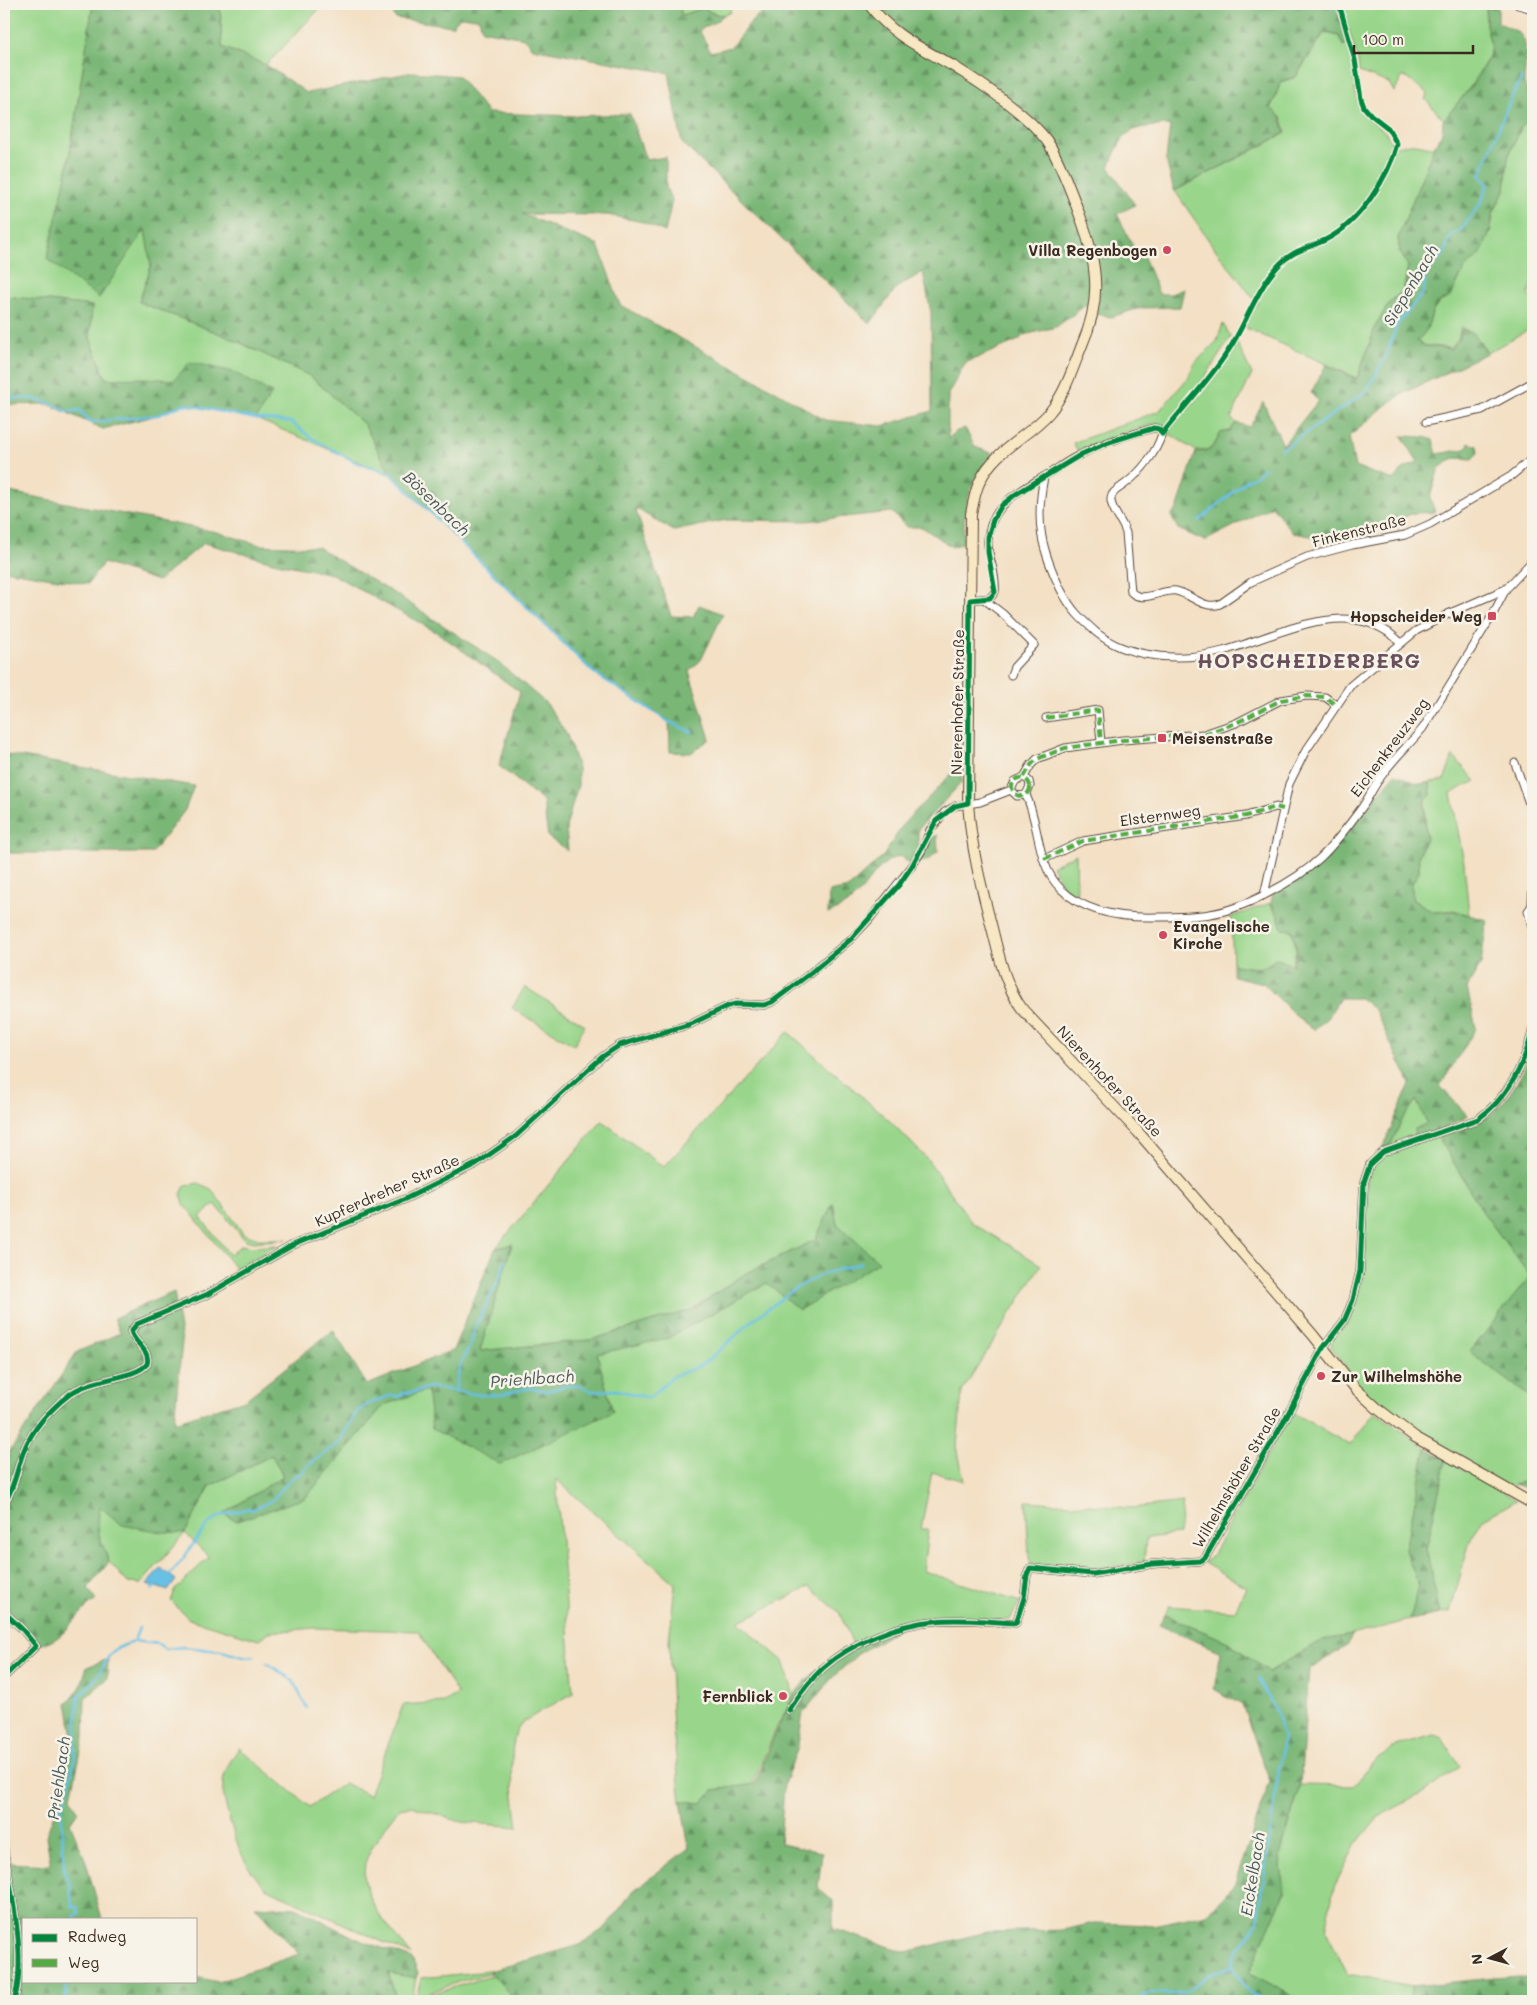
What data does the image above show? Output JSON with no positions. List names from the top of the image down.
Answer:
{
  "streets": {
    "street": [
      "Finkenstraße",
      "Nierenhofer Straße",
      "Eichenkreuzweg",
      "Elsternweg",
      "Kupferdreher Straße",
      "Wilhelmshöher Straße"
    ]
  },
  "crossings": [
    ["Nierenhofer Straße", "Kupferdreher Straße"],
    ["Nierenhofer Straße", "Wilhelmshöher Straße"]
  ],
  "districts": ["HOPSCHEIDERBERG"],
  "water": [
    "Siepenbach",
    "Bösenbach",
    "Priehlbach",
    "Eickelbach"
  ],
  "places": {
    "other": [
      "Villa Regenbogen",
      "Evangelische Kirche",
      "Zur Wilhelmshöhe",
      "Fernblick"
    ],
    "transit": ["Hopscheider Weg", "Meisenstraße"]
  },
  "legend": ["Radweg", "Weg"],
  "scale_bar": "100 m",
  "north": "left"
}
